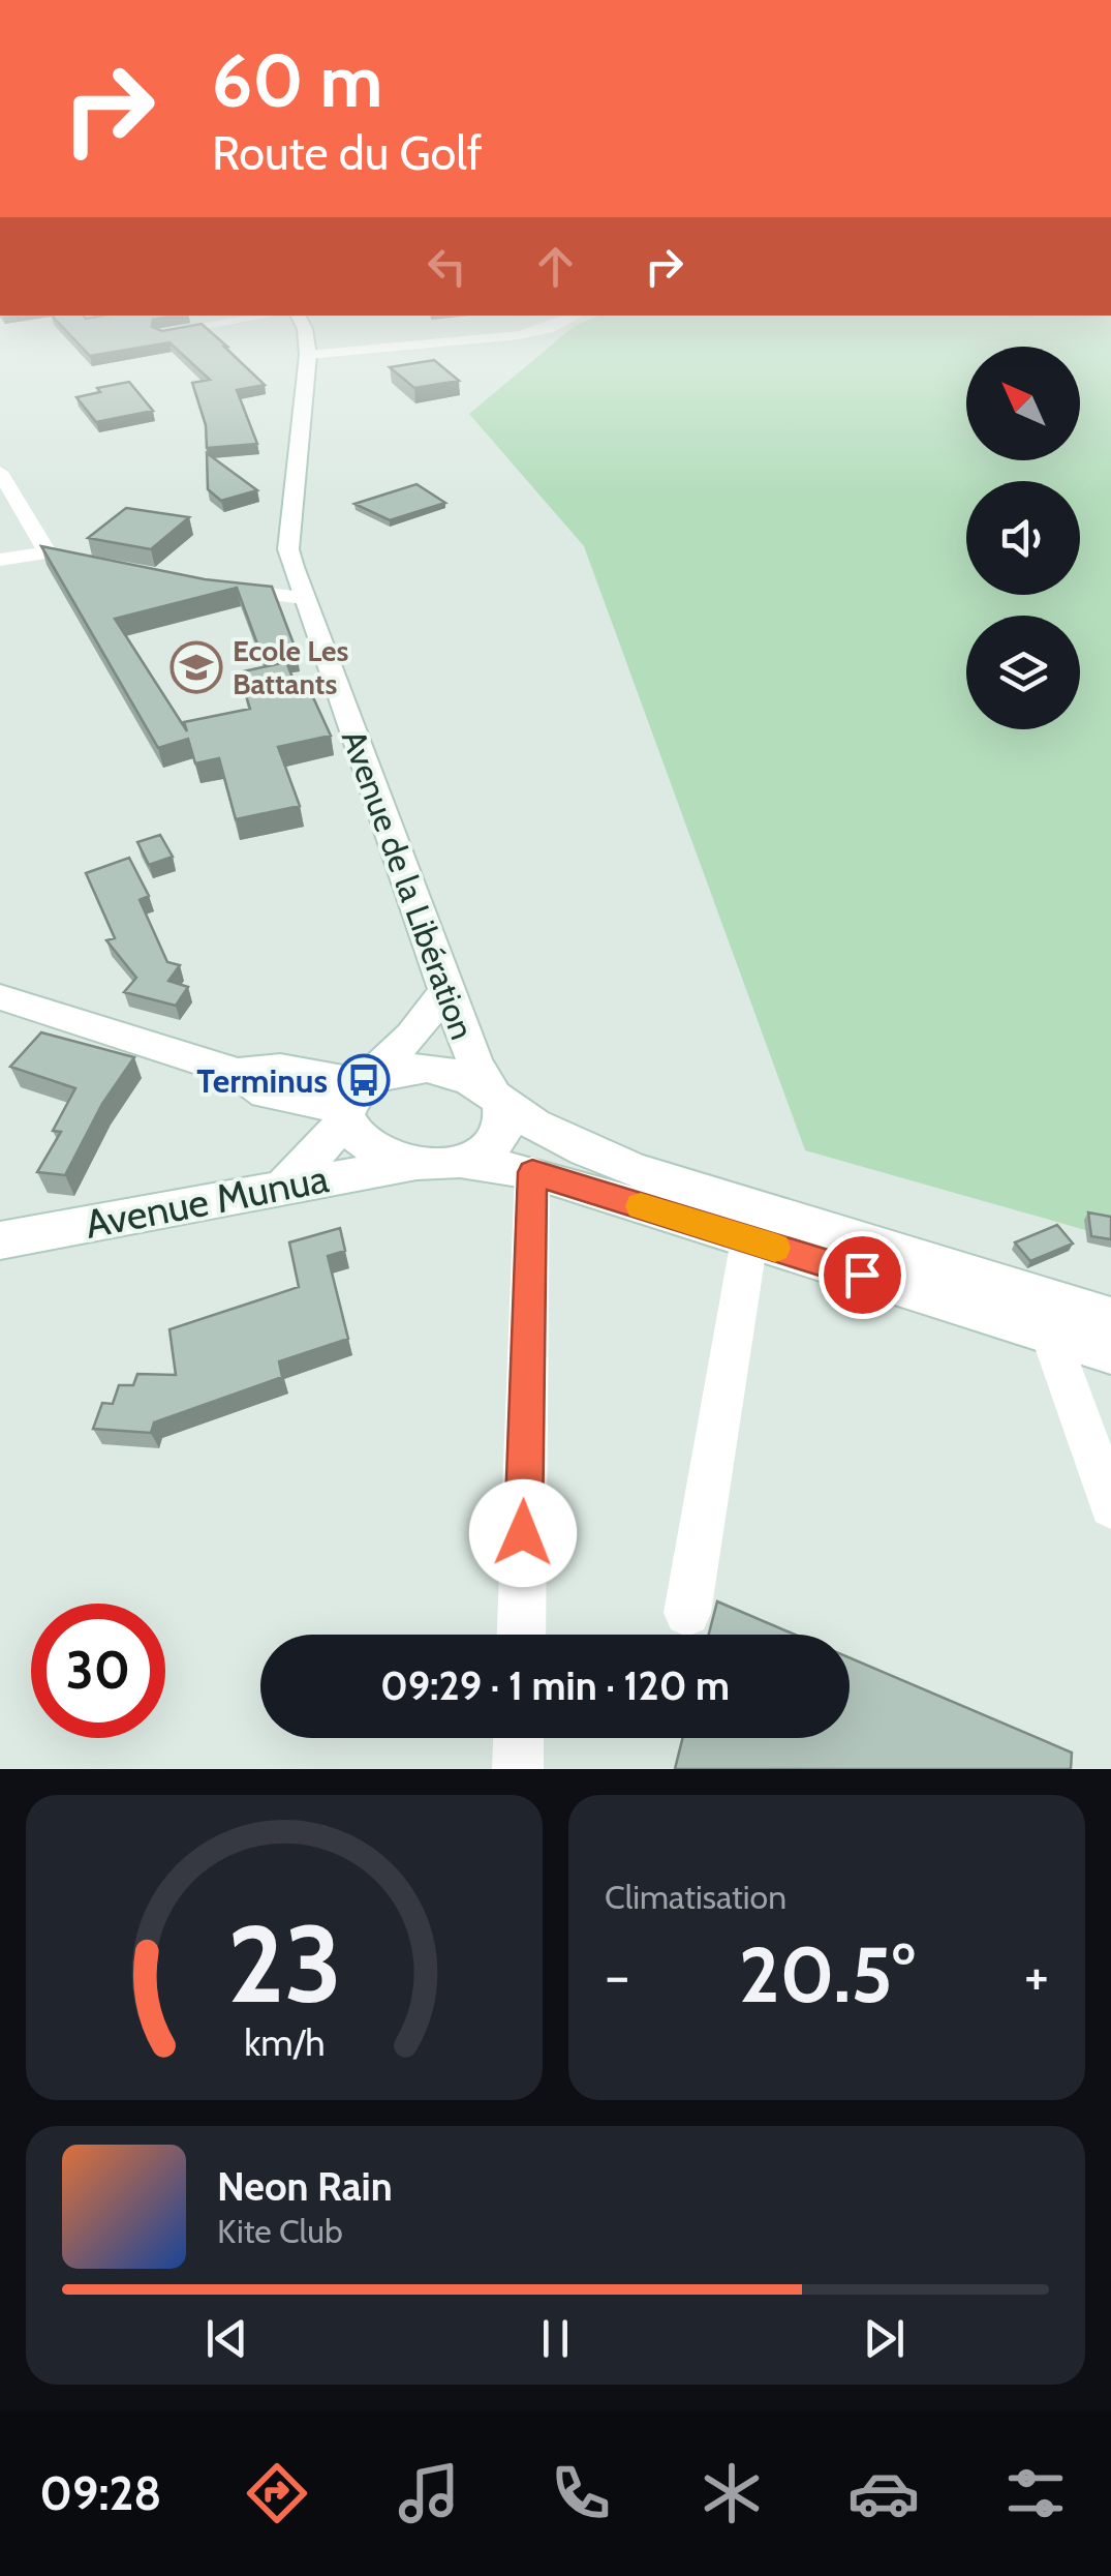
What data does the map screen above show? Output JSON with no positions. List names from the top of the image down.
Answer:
{
  "streets": {
    "street": ["Avenue de la Libération", "Avenue Munua"]
  },
  "crossings": [
    ["Avenue de la Libération", "Avenue Munua"]
  ],
  "places": {
    "school or university": ["Ecole Les Battants"],
    "bus stop": ["Terminus"]
  },
  "north": "top left",
  "page": {
    "turn": ["60 m", "Route du Golf"],
    "limit": "30",
    "trip": "09:29 · 1 min · 120 m",
    "tile": "Climatisation",
    "heat": ["−", "20.5°", "+"],
    "song": ["Neon Rain", "Kite Club"],
    "tabs": "09:28",
    "gauge": ["23", "km/h"]
  }
}
